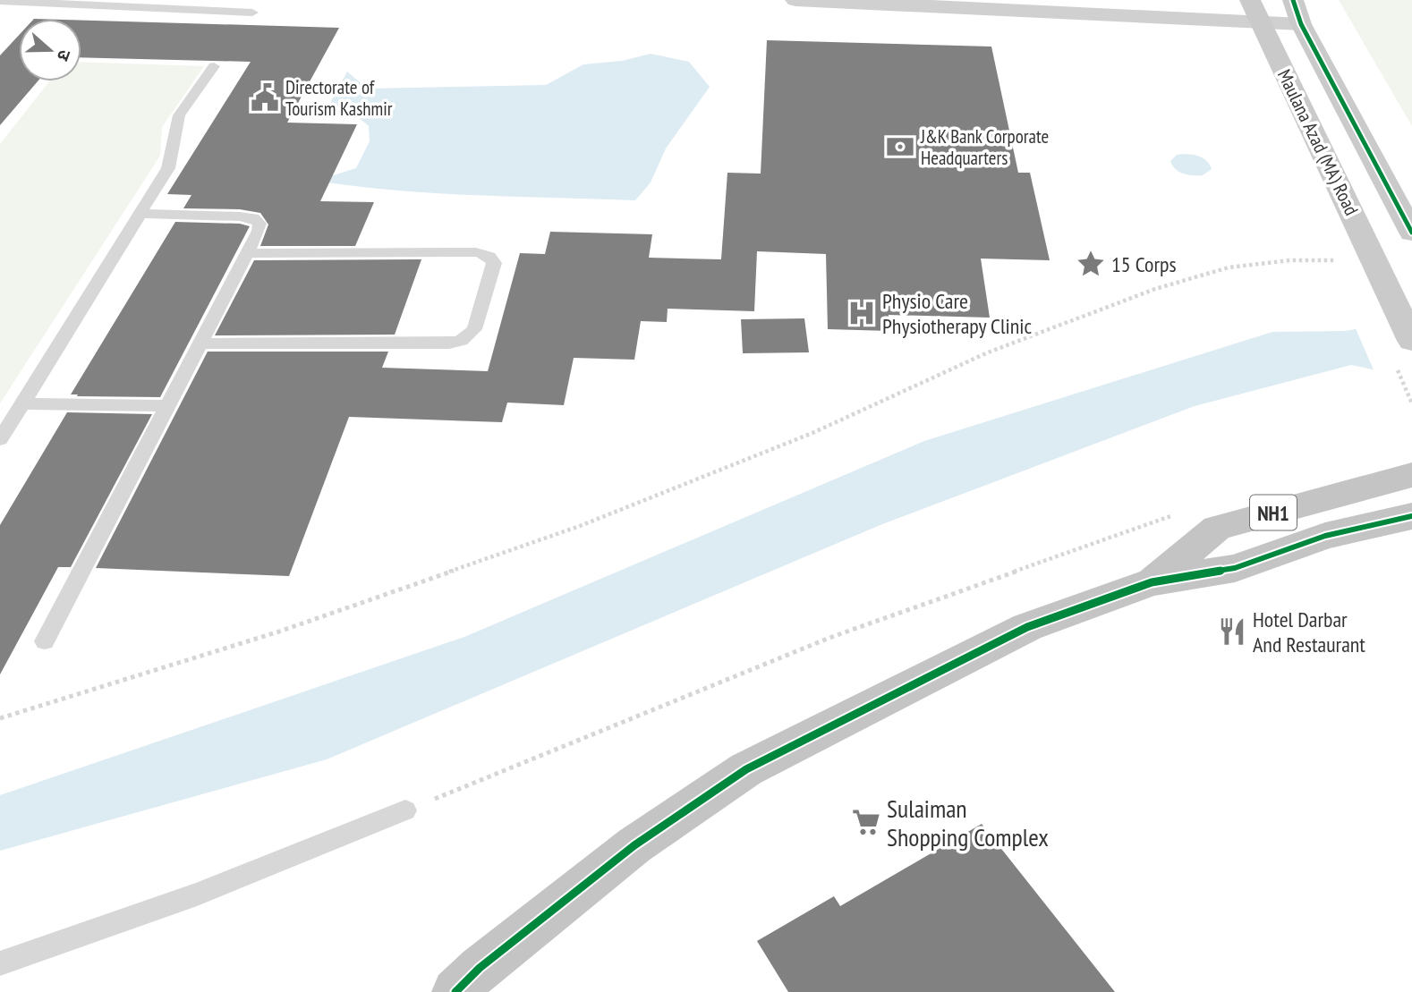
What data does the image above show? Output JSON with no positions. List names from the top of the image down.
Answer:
{
  "streets": {
    "highway": ["NH1"],
    "main road": ["Maulana Azad (MA) Road"]
  },
  "places": {
    "public building": ["Directorate of Tourism Kashmir"],
    "bank": ["J&K Bank Corporate Headquarters"],
    "place": ["15 Corps"],
    "hospital": ["Physio Care Physiotherapy Clinic"],
    "restaurant": ["Hotel Darbar And Restaurant"],
    "supermarket": ["Sulaiman Shopping Complex"]
  },
  "north": "right"
}
